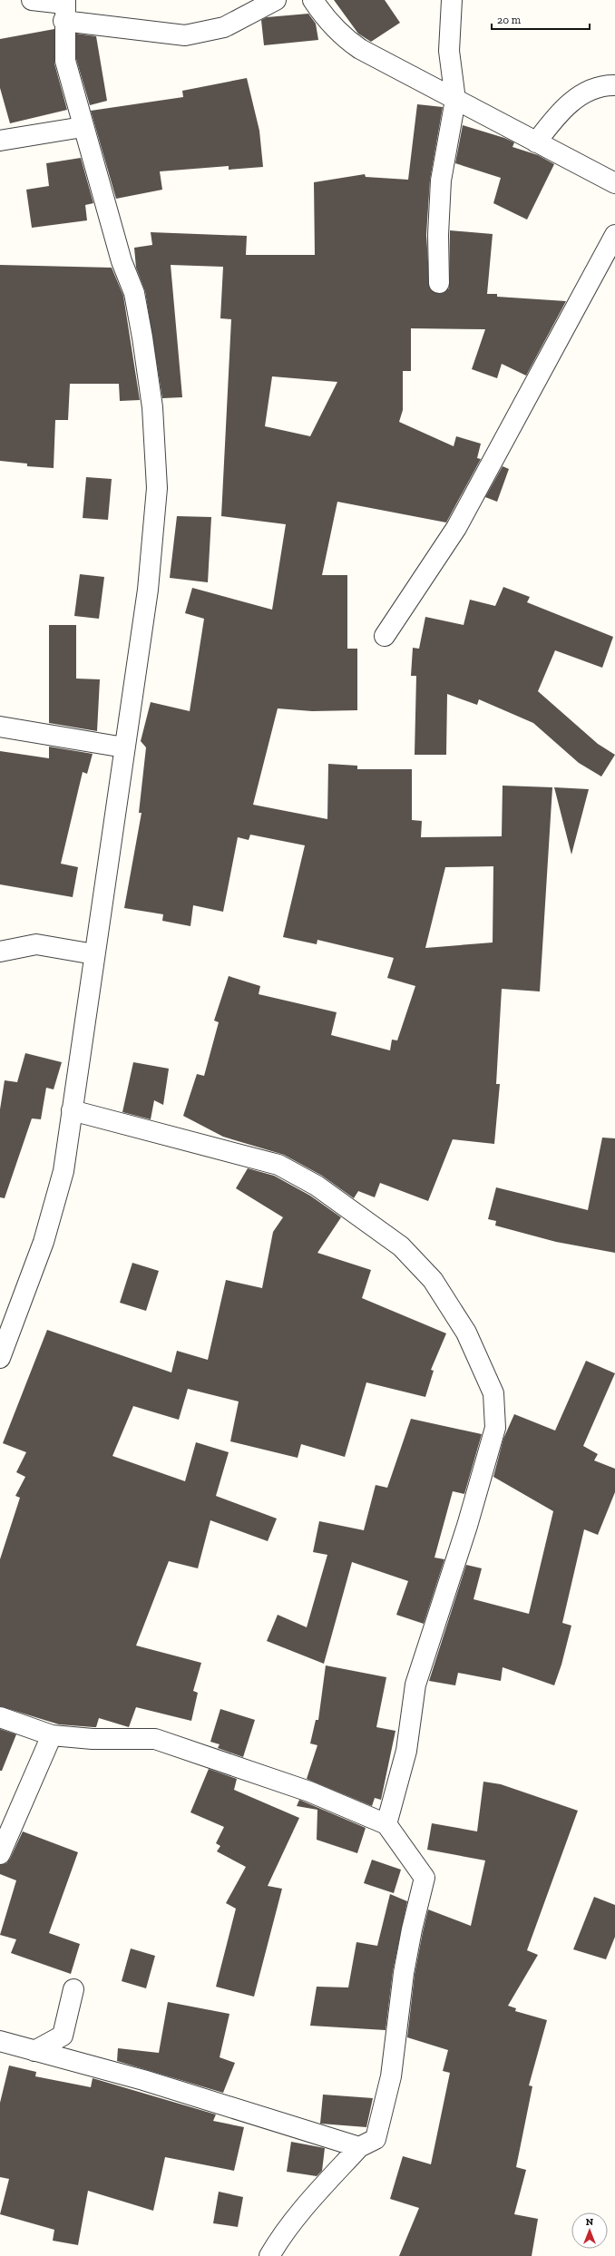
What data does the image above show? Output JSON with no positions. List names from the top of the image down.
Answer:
{
  "scale_bar": "20 m",
  "north": "top"
}
